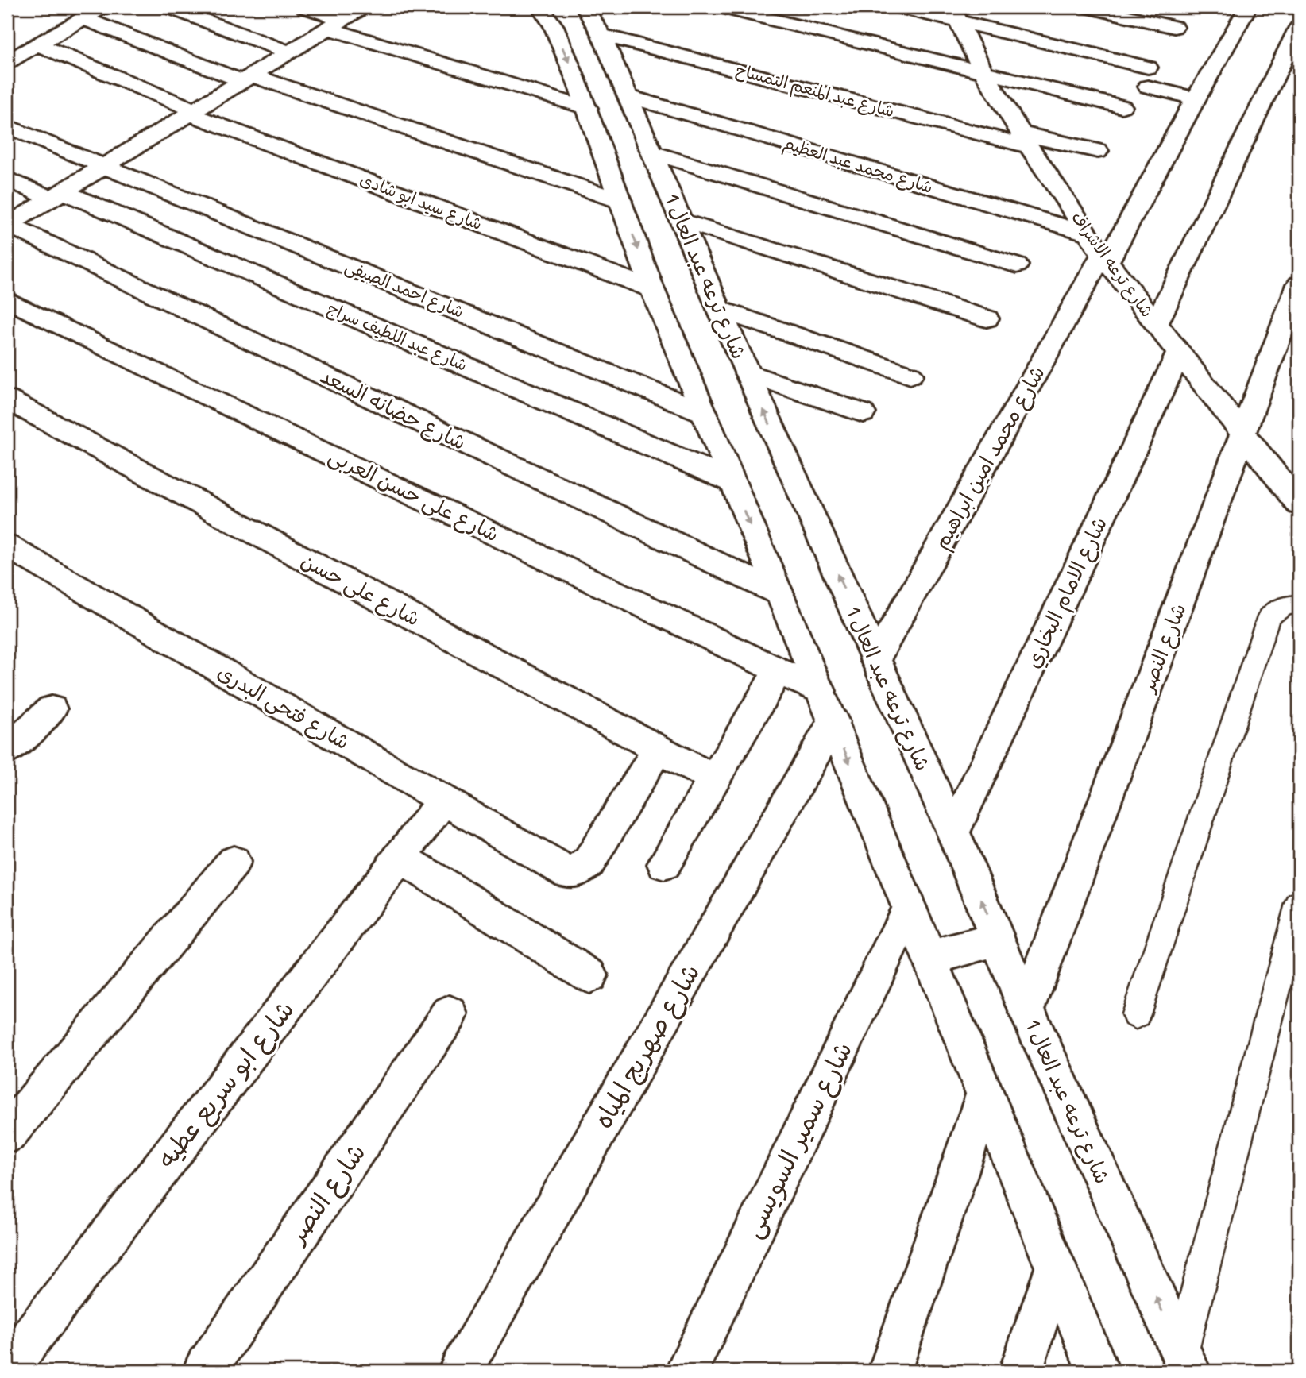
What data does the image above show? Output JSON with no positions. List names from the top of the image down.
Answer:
{
  "streets": {
    "street": [
      "شارع عبد المنعم التمساح",
      "شارع محمد عبد العظيم",
      "شارع سيد ابو شادى",
      "شارع ترعه الاشراف",
      "شارع ترعه عبد العال 1",
      "شارع احمد الصيفى",
      "شارع عبد اللطيف سراج",
      "شارع حضانه السعد",
      "شارع محمد امين ابراهيم",
      "شارع على حسن العربى",
      "شارع على حسن",
      "شارع الامام البخاري",
      "شارع النصر",
      "شارع فتحى البدرى",
      "شارع صهريج المياه",
      "شارع ابو سريع عطيه",
      "شارع سمير السويسى"
    ]
  },
  "crossings": [
    ["شارع عبد المنعم التمساح", "شارع ترعه الاشراف"],
    ["شارع عبد المنعم التمساح", "شارع ترعه عبد العال 1"],
    ["شارع محمد عبد العظيم", "شارع ترعه الاشراف"],
    ["شارع محمد عبد العظيم", "شارع ترعه عبد العال 1"],
    ["شارع محمد عبد العظيم", "شارع محمد امين ابراهيم"],
    ["شارع ترعه الاشراف", "شارع محمد امين ابراهيم"],
    ["شارع ترعه الاشراف", "شارع الامام البخاري"],
    ["شارع ترعه الاشراف", "شارع النصر"],
    ["شارع ترعه عبد العال 1", "شارع محمد امين ابراهيم"],
    ["شارع ترعه عبد العال 1", "شارع الامام البخاري"],
    ["شارع ترعه عبد العال 1", "شارع النصر"],
    ["شارع على حسن العربى", "شارع صهريج المياه"],
    ["شارع على حسن", "شارع فتحى البدرى"],
    ["شارع فتحى البدرى", "شارع ابو سريع عطيه"]
  ]
}
